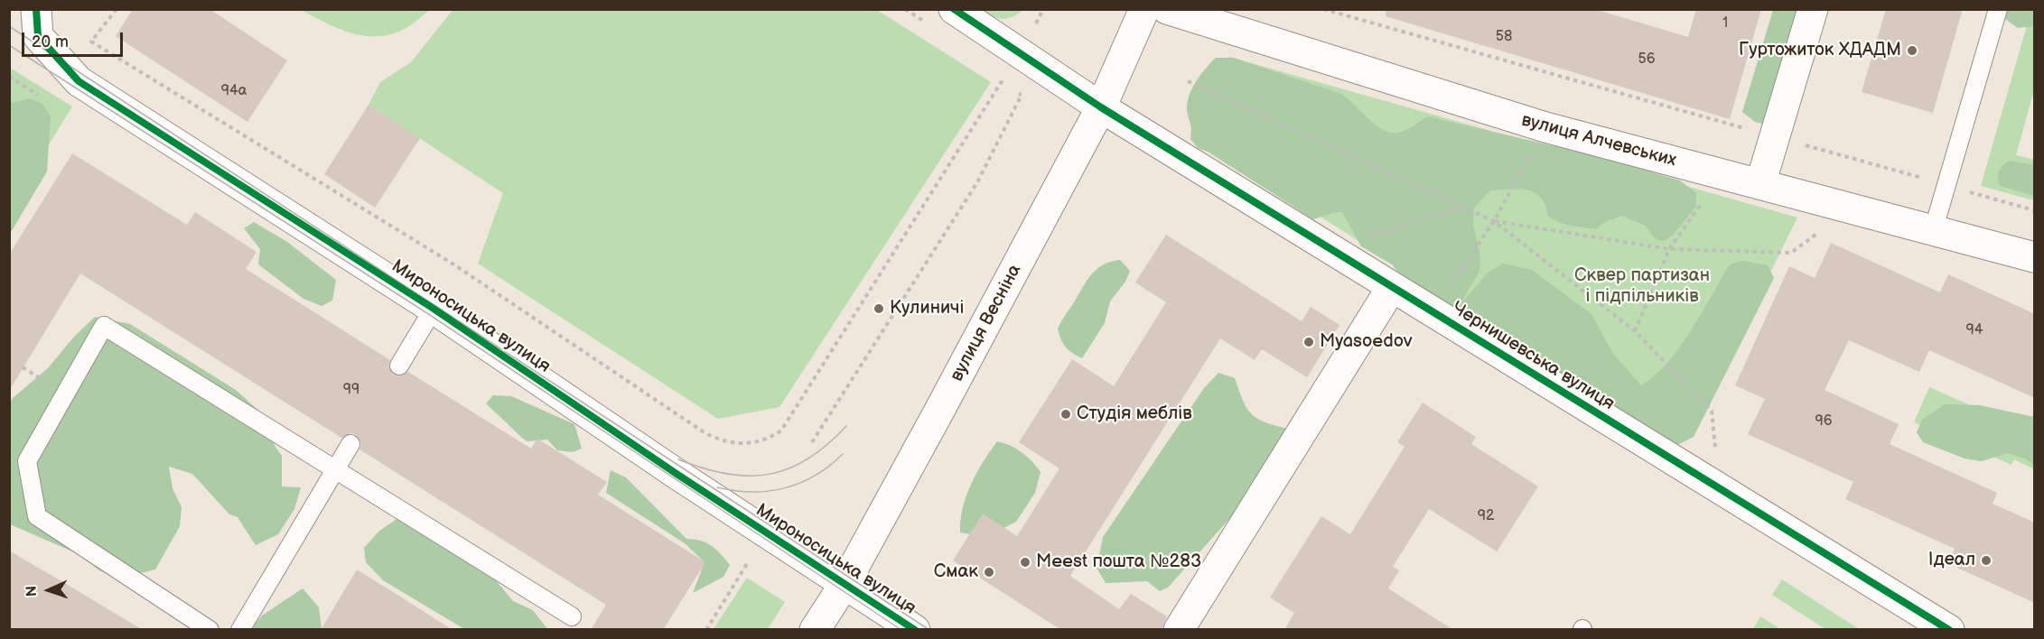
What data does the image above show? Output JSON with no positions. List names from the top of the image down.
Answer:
{
  "streets": {
    "street": [
      "вулиця Алчевських",
      "Мироносицька вулиця",
      "вулиця Весніна",
      "Чернишевська вулиця"
    ]
  },
  "crossings": [
    ["Мироносицька вулиця", "вулиця Весніна"],
    ["вулиця Весніна", "Чернишевська вулиця"]
  ],
  "parks": ["Сквер партизан і підпільників"],
  "places": [
    "Гуртожиток ХДАДМ",
    "Кулиничі",
    "Myasoedov",
    "Студія меблів",
    "Ідеал",
    "Meest пошта №283",
    "Смак"
  ],
  "house_numbers": [
    "1",
    "58",
    "56",
    "94а",
    "94",
    "99",
    "96",
    "92"
  ],
  "scale_bar": "20 m",
  "north": "left"
}
